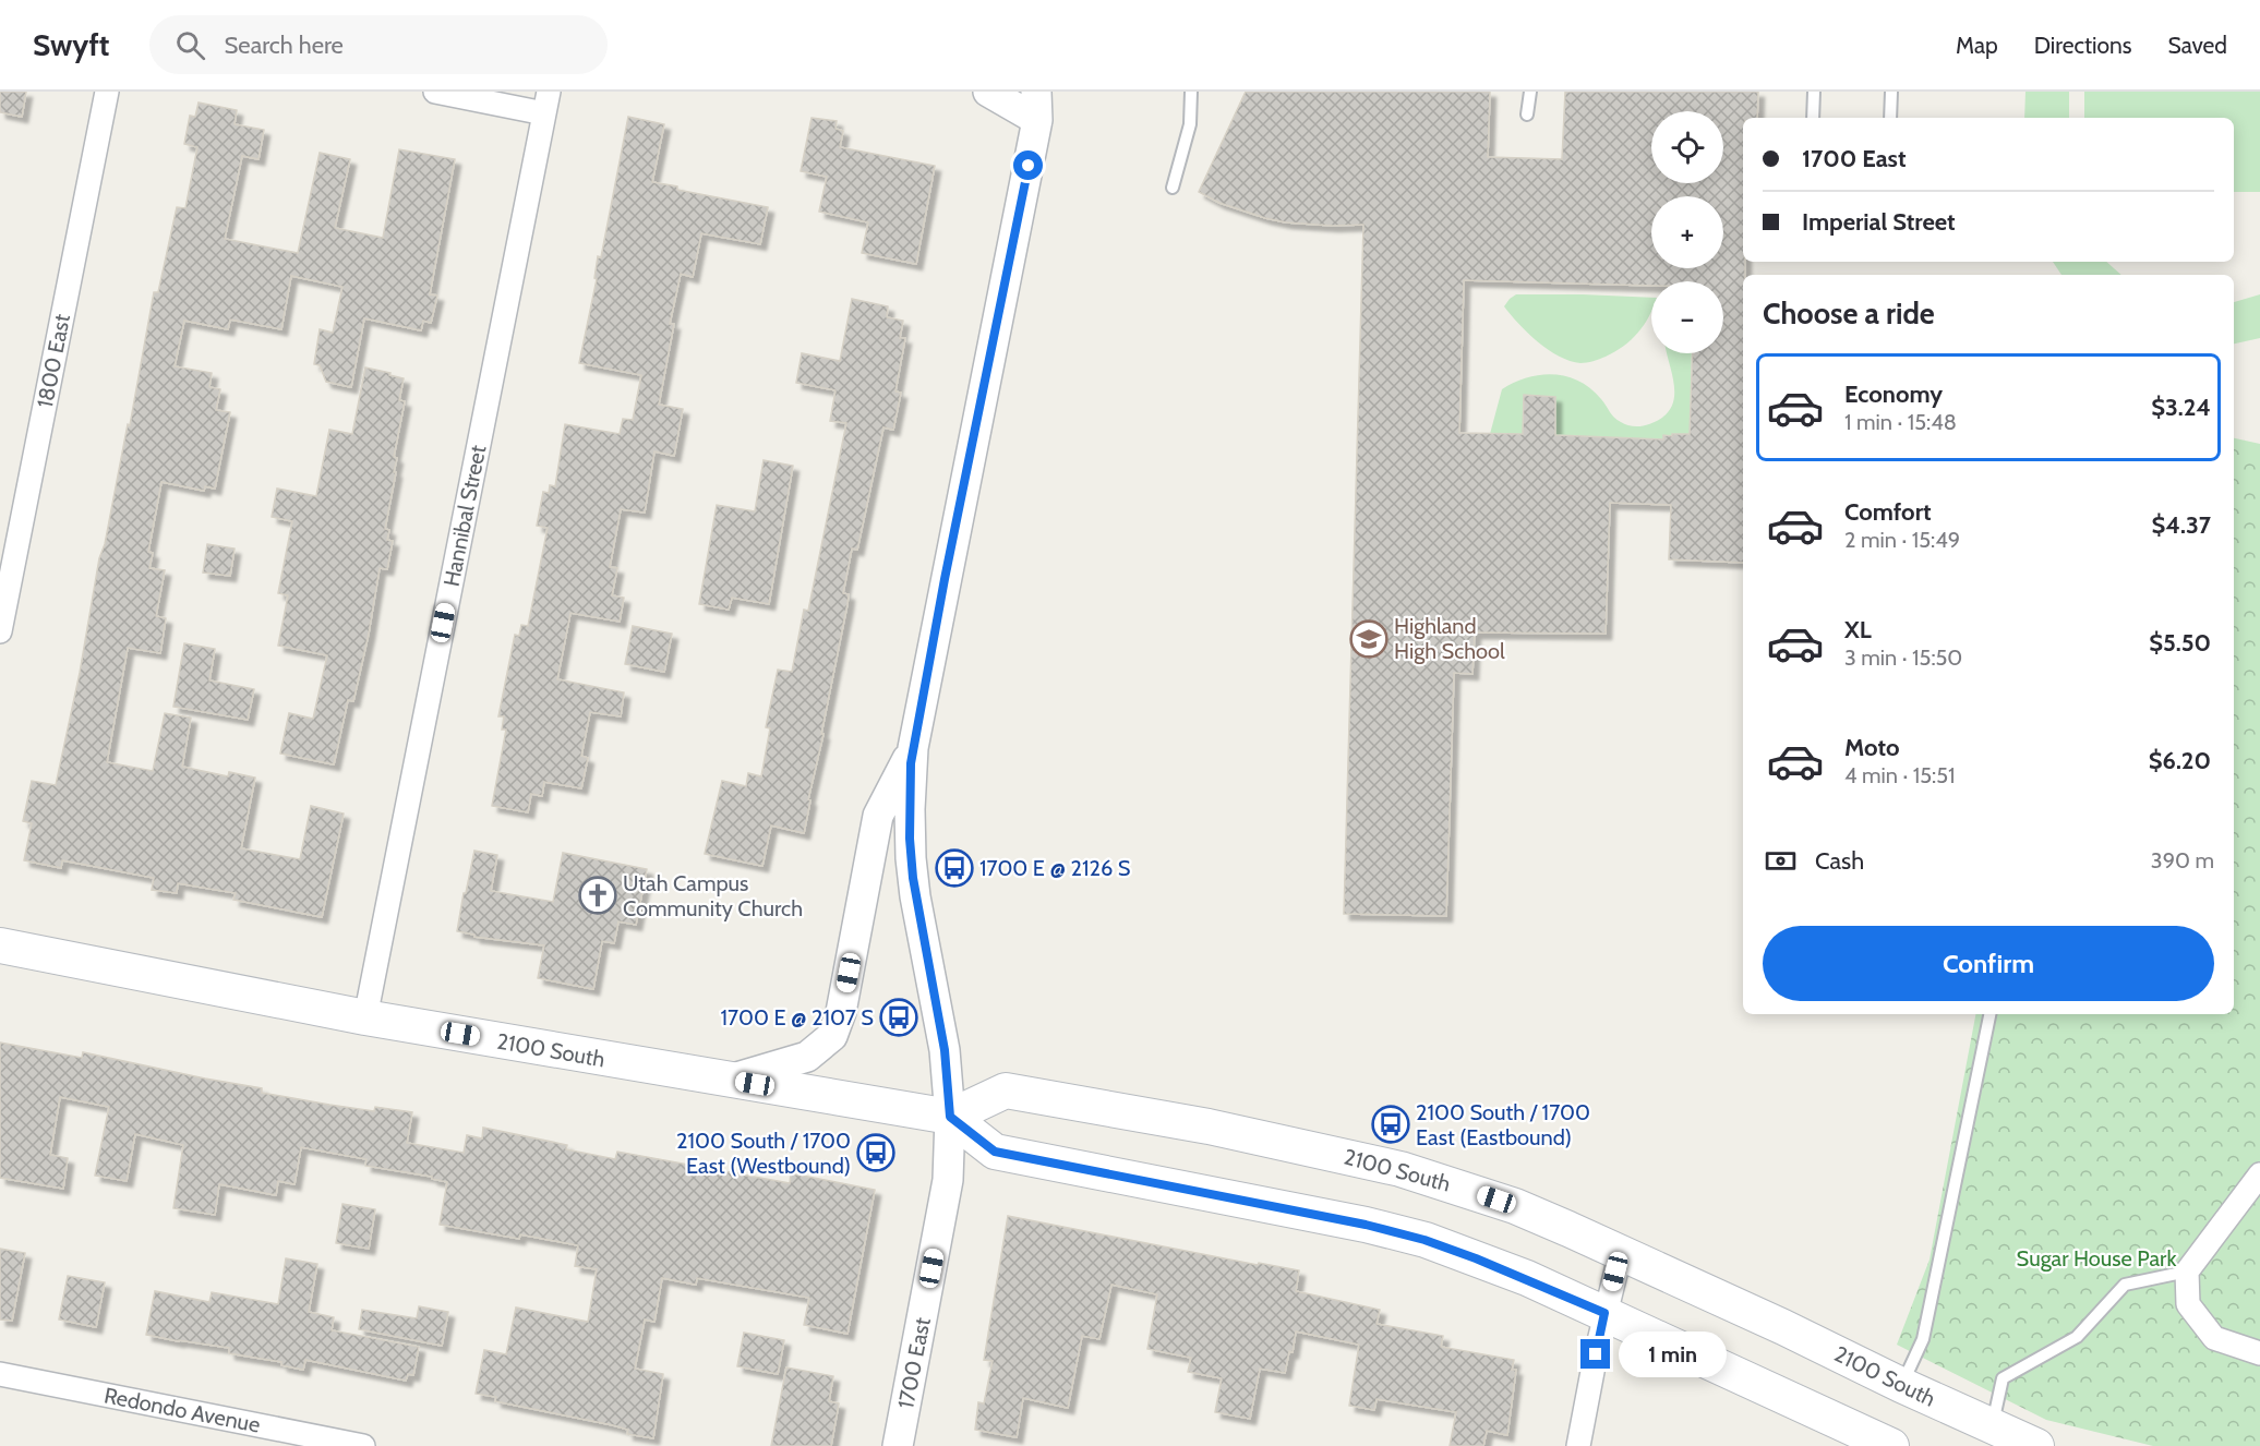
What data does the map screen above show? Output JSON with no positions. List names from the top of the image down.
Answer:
{
  "streets": {
    "main road": ["2100 South"],
    "street": [
      "1800 East",
      "Hannibal Street",
      "1700 East",
      "Redondo Avenue"
    ]
  },
  "crossings": [
    ["Hannibal Street", "2100 South"],
    ["2100 South", "1700 East"]
  ],
  "parks": ["Sugar House Park"],
  "places": {
    "school or university": ["Highland High School"],
    "bus stop": [
      "1700 E @ 2126 S",
      "1700 E @ 2107 S",
      "2100 South / 1700 East (Eastbound)",
      "2100 South / 1700 East (Westbound)"
    ],
    "church": ["Utah Campus Community Church"]
  },
  "page": {
    "header": "Swyft",
    "search": "Search here",
    "nav": ["Map", "Directions", "Saved"],
    "map_buttons": ["+", "−"],
    "banner": ["1700 East", "Imperial Street"],
    "heading": "Choose a ride",
    "list": [
      {
        "name": "Economy",
        "note": "1 min · 15:48",
        "value": "$3.24"
      },
      {
        "name": "Comfort",
        "note": "2 min · 15:49",
        "value": "$4.37"
      },
      {
        "name": "XL",
        "note": "3 min · 15:50",
        "value": "$5.50"
      },
      {
        "name": "Moto",
        "note": "4 min · 15:51",
        "value": "$6.20"
      }
    ],
    "pay": ["Cash", "390 m"],
    "buttons": "Confirm",
    "bubble": "1 min"
  }
}
